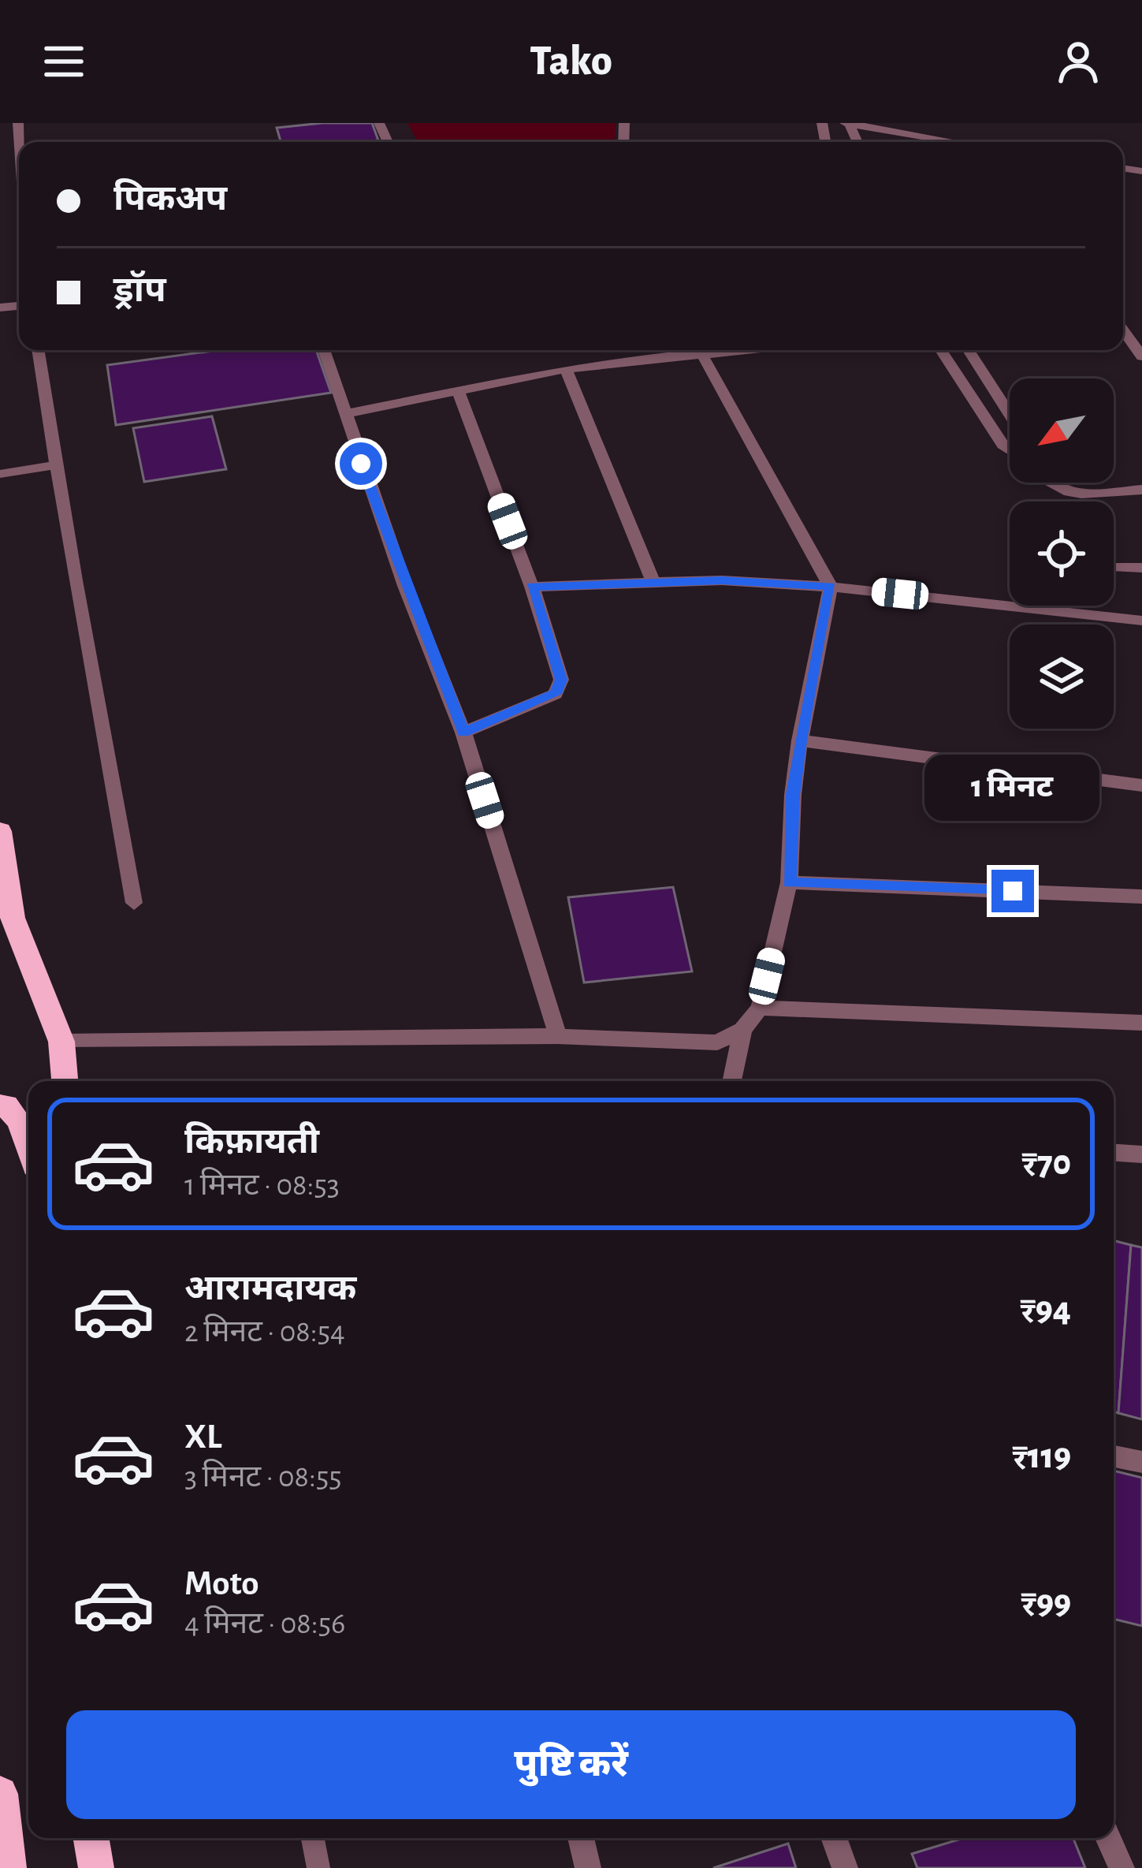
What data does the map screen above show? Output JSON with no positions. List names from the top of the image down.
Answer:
{
  "north": "bottom left",
  "page": {
    "header": "Tako",
    "banner": ["पिकअप", "ड्रॉप"],
    "bubble": "1 मिनट",
    "list": [
      {
        "name": "किफ़ायती",
        "note": "1 मिनट · 08:53",
        "value": "₹70"
      },
      {
        "name": "आरामदायक",
        "note": "2 मिनट · 08:54",
        "value": "₹94"
      },
      {
        "name": "XL",
        "note": "3 मिनट · 08:55",
        "value": "₹119"
      },
      {
        "name": "Moto",
        "note": "4 मिनट · 08:56",
        "value": "₹99"
      }
    ],
    "buttons": "पुष्टि करें"
  }
}
